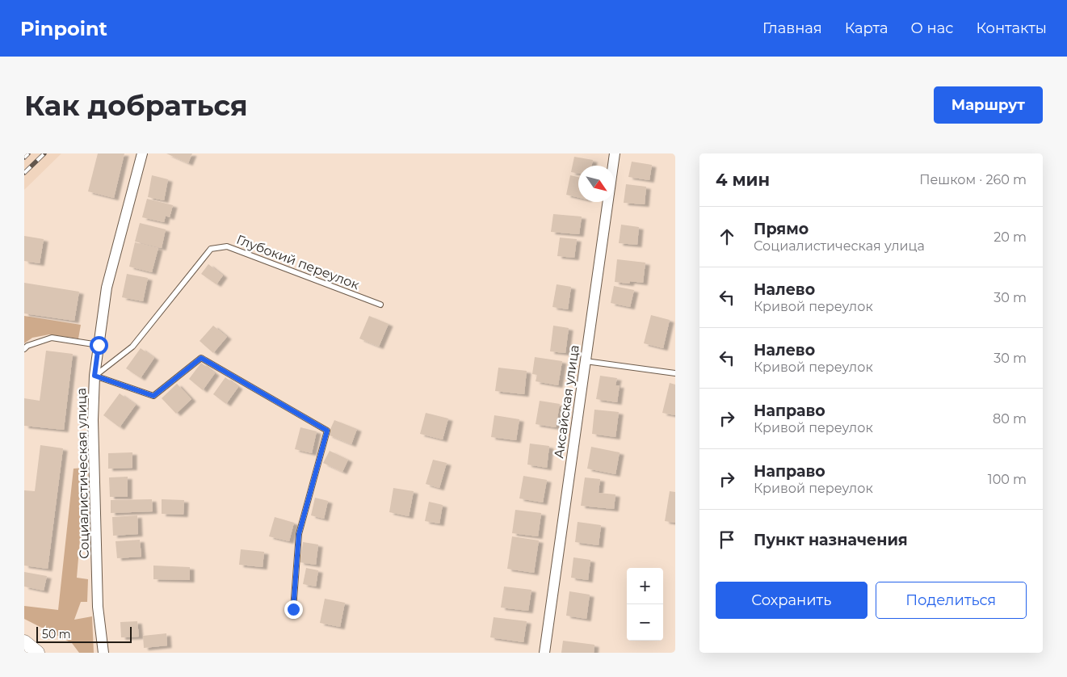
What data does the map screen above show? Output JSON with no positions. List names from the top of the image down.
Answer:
{
  "streets": {
    "street": ["Аксайская улица", "Социалистическая улица"],
    "lane": ["Глубокий переулок"]
  },
  "crossings": [
    ["Глубокий переулок", "Социалистическая улица"]
  ],
  "scale_bar": "50 m",
  "north": "bottom right",
  "page": {
    "header": "Pinpoint",
    "nav": [
      "Главная",
      "Карта",
      "О нас",
      "Контакты"
    ],
    "buttons": [
      "Маршрут",
      ["Сохранить", "Поделиться"]
    ],
    "title": "Как добраться",
    "heading": ["4 мин", "Пешком · 260 m"],
    "list": [
      ["Прямо", "Социалистическая улица", "20 m"],
      ["Налево", "Кривой переулок", "30 m"],
      ["Налево", "Кривой переулок", "30 m"],
      ["Направо", "Кривой переулок", "80 m"],
      ["Направо", "Кривой переулок", "100 m"],
      "Пункт назначения"
    ],
    "map_buttons": ["+", "−"],
    "scale": "50 m"
  }
}
